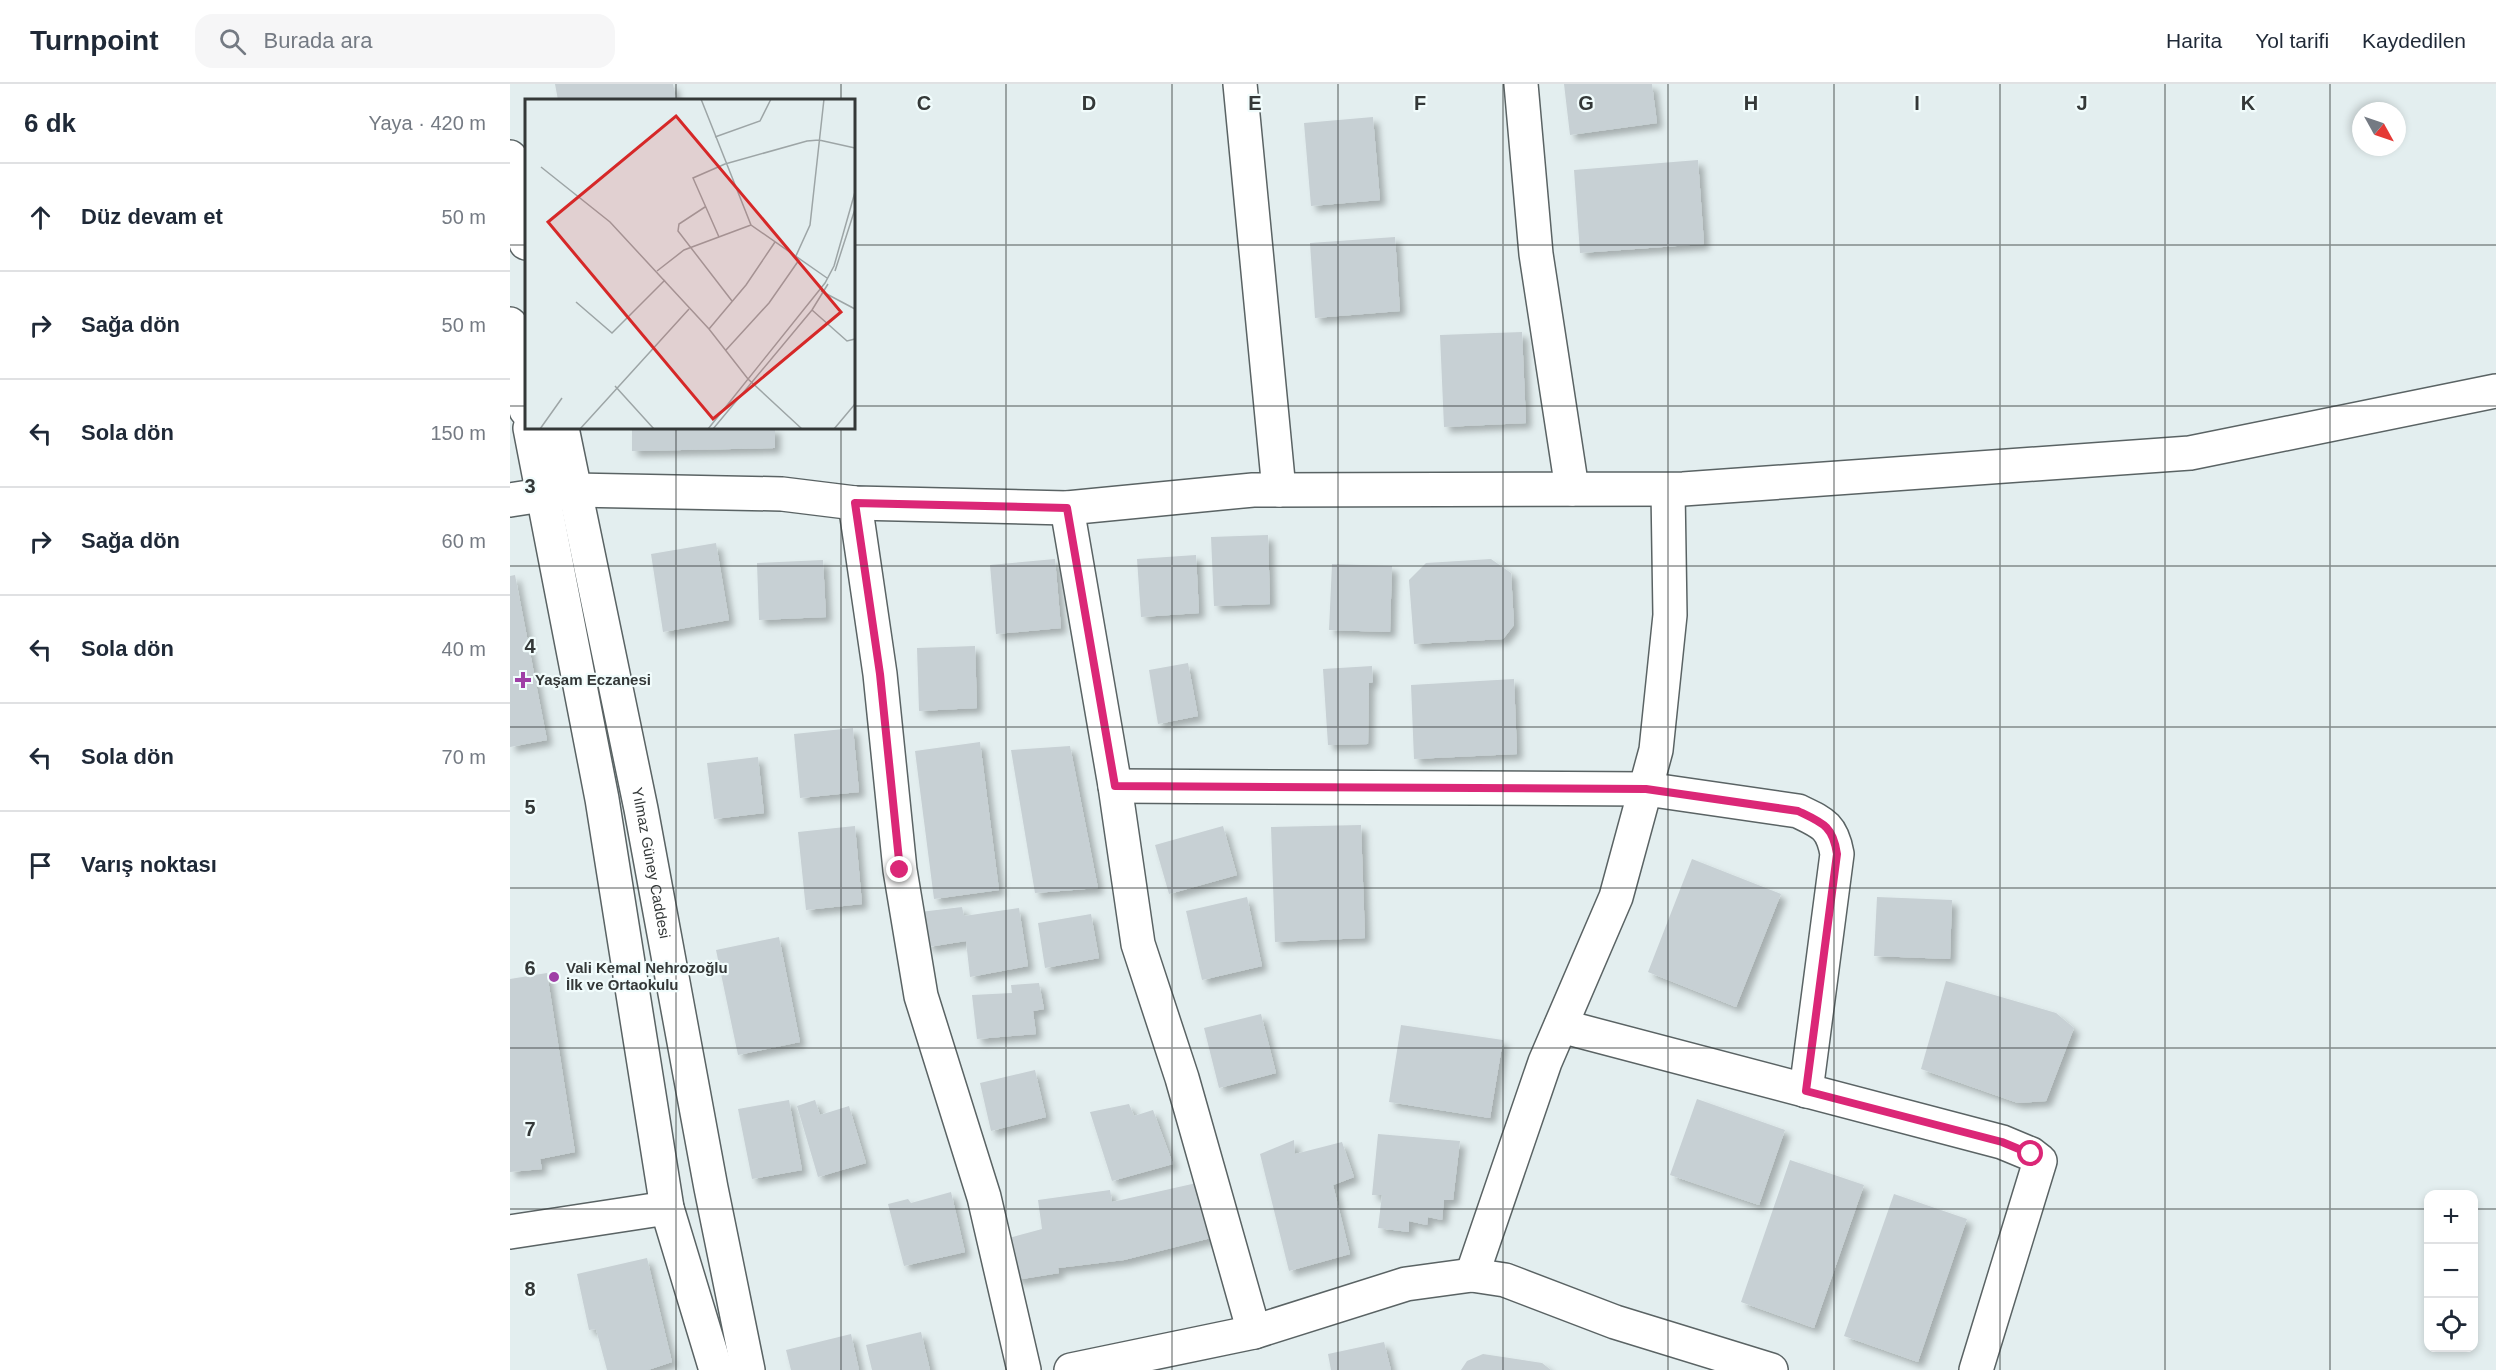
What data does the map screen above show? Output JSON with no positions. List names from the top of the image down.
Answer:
{
  "streets": {
    "street": ["Yılmaz Güney Caddesi"]
  },
  "places": {
    "health": ["Yaşam Eczanesi"],
    "other": ["Vali Kemal Nehrozoğlu İlk ve Ortaokulu"]
  },
  "north": "bottom right",
  "page": {
    "header": "Turnpoint",
    "search": "Burada ara",
    "nav": ["Harita", "Yol tarifi", "Kaydedilen"],
    "heading": ["6 dk", "Yaya · 420 m"],
    "list": [
      ["Düz devam et", "50 m"],
      ["Sağa dön", "50 m"],
      ["Sola dön", "150 m"],
      ["Sağa dön", "60 m"],
      ["Sola dön", "40 m"],
      ["Sola dön", "70 m"],
      "Varış noktası"
    ],
    "map_buttons": ["+", "−"]
  },
  "grid": {
    "columns": [
      "C",
      "D",
      "E",
      "F",
      "G",
      "H",
      "I",
      "J",
      "K"
    ],
    "rows": [
      "3",
      "4",
      "5",
      "6",
      "7",
      "8"
    ]
  }
}
